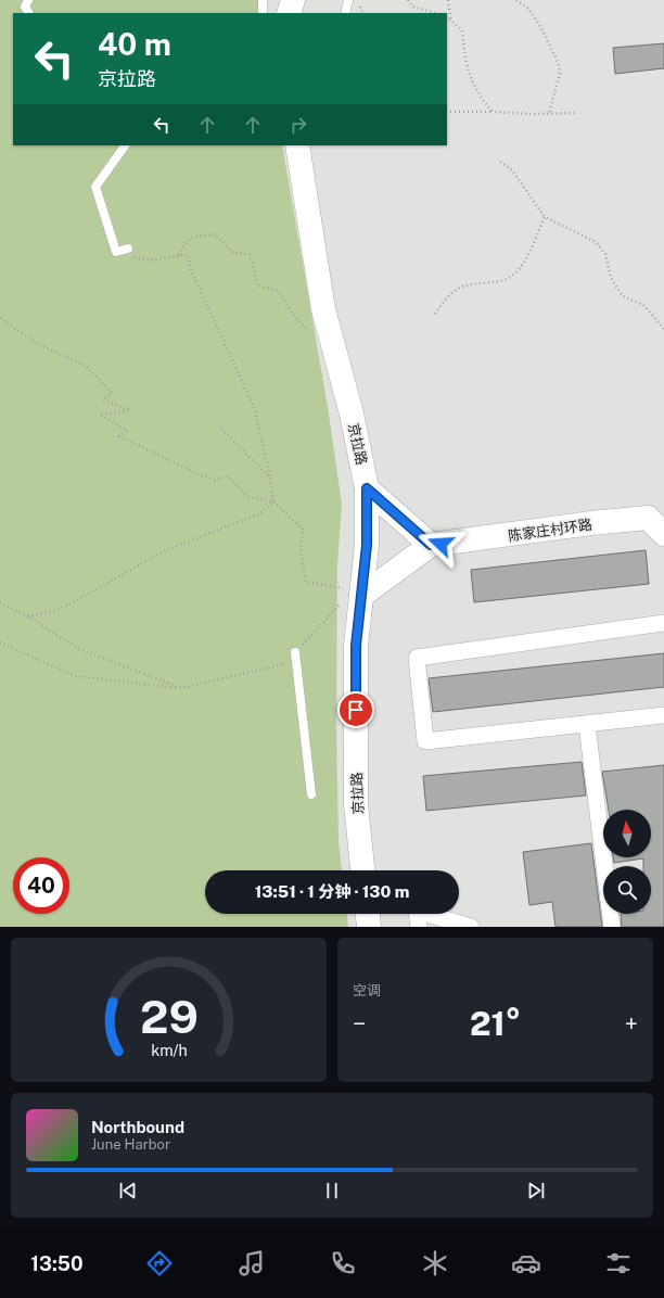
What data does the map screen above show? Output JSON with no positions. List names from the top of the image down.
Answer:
{
  "streets": {
    "main road": ["京拉路", "陈家庄村环路"]
  },
  "north": "top",
  "page": {
    "turn": ["40 m", "京拉路"],
    "limit": "40",
    "trip": "13:51 · 1 分钟 · 130 m",
    "tile": "空调",
    "heat": ["−", "21°", "+"],
    "song": ["Northbound", "June Harbor"],
    "tabs": "13:50",
    "gauge": ["29", "km/h"]
  }
}
